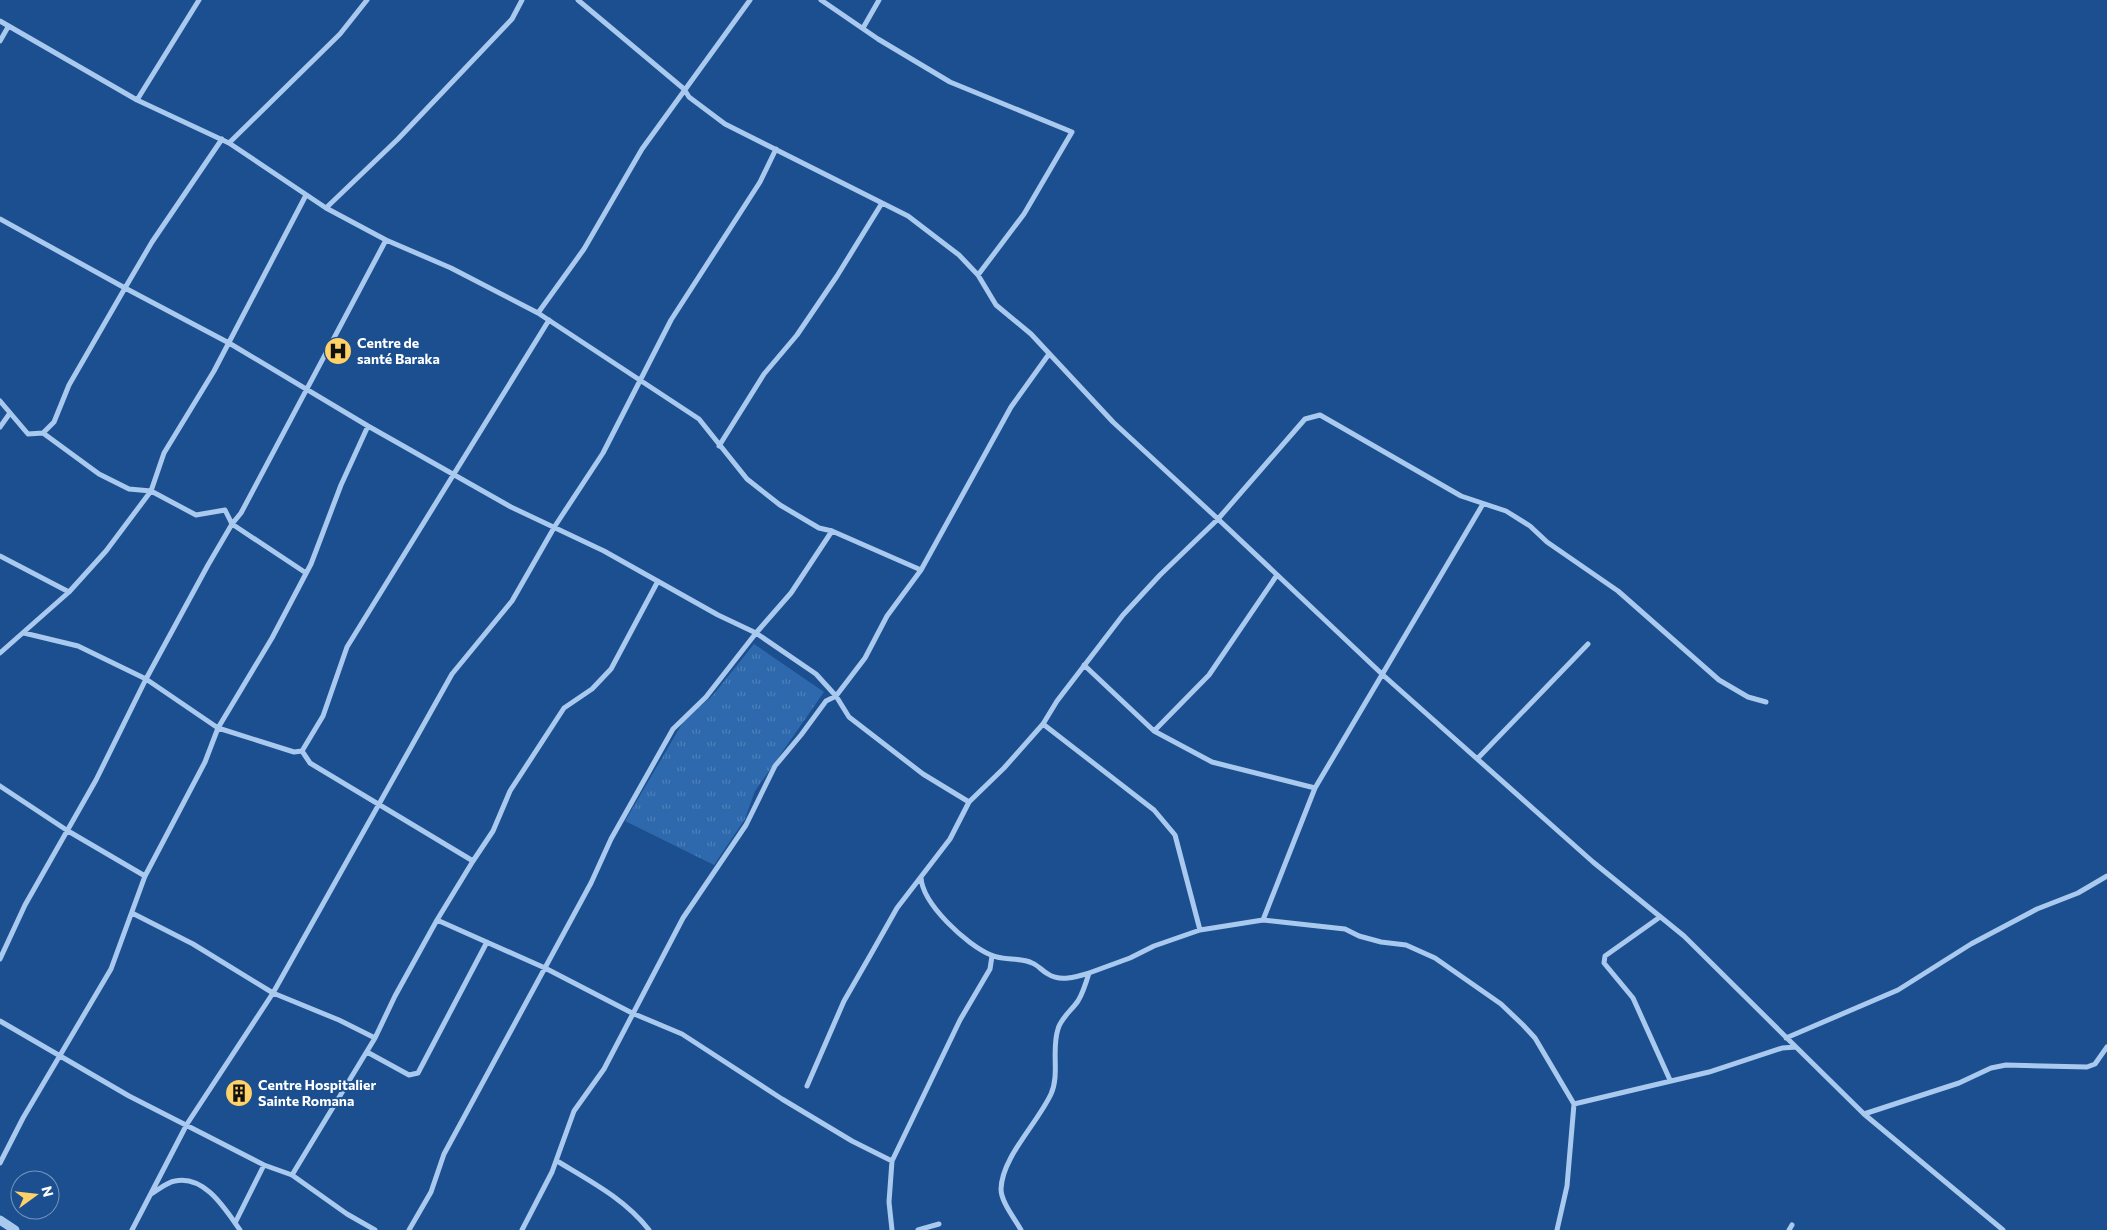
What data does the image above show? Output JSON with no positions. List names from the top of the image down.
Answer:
{
  "places": {
    "hospital": ["Centre de santé Baraka"],
    "building": ["Centre Hospitalier Sainte Romana"]
  },
  "north": "right"
}
